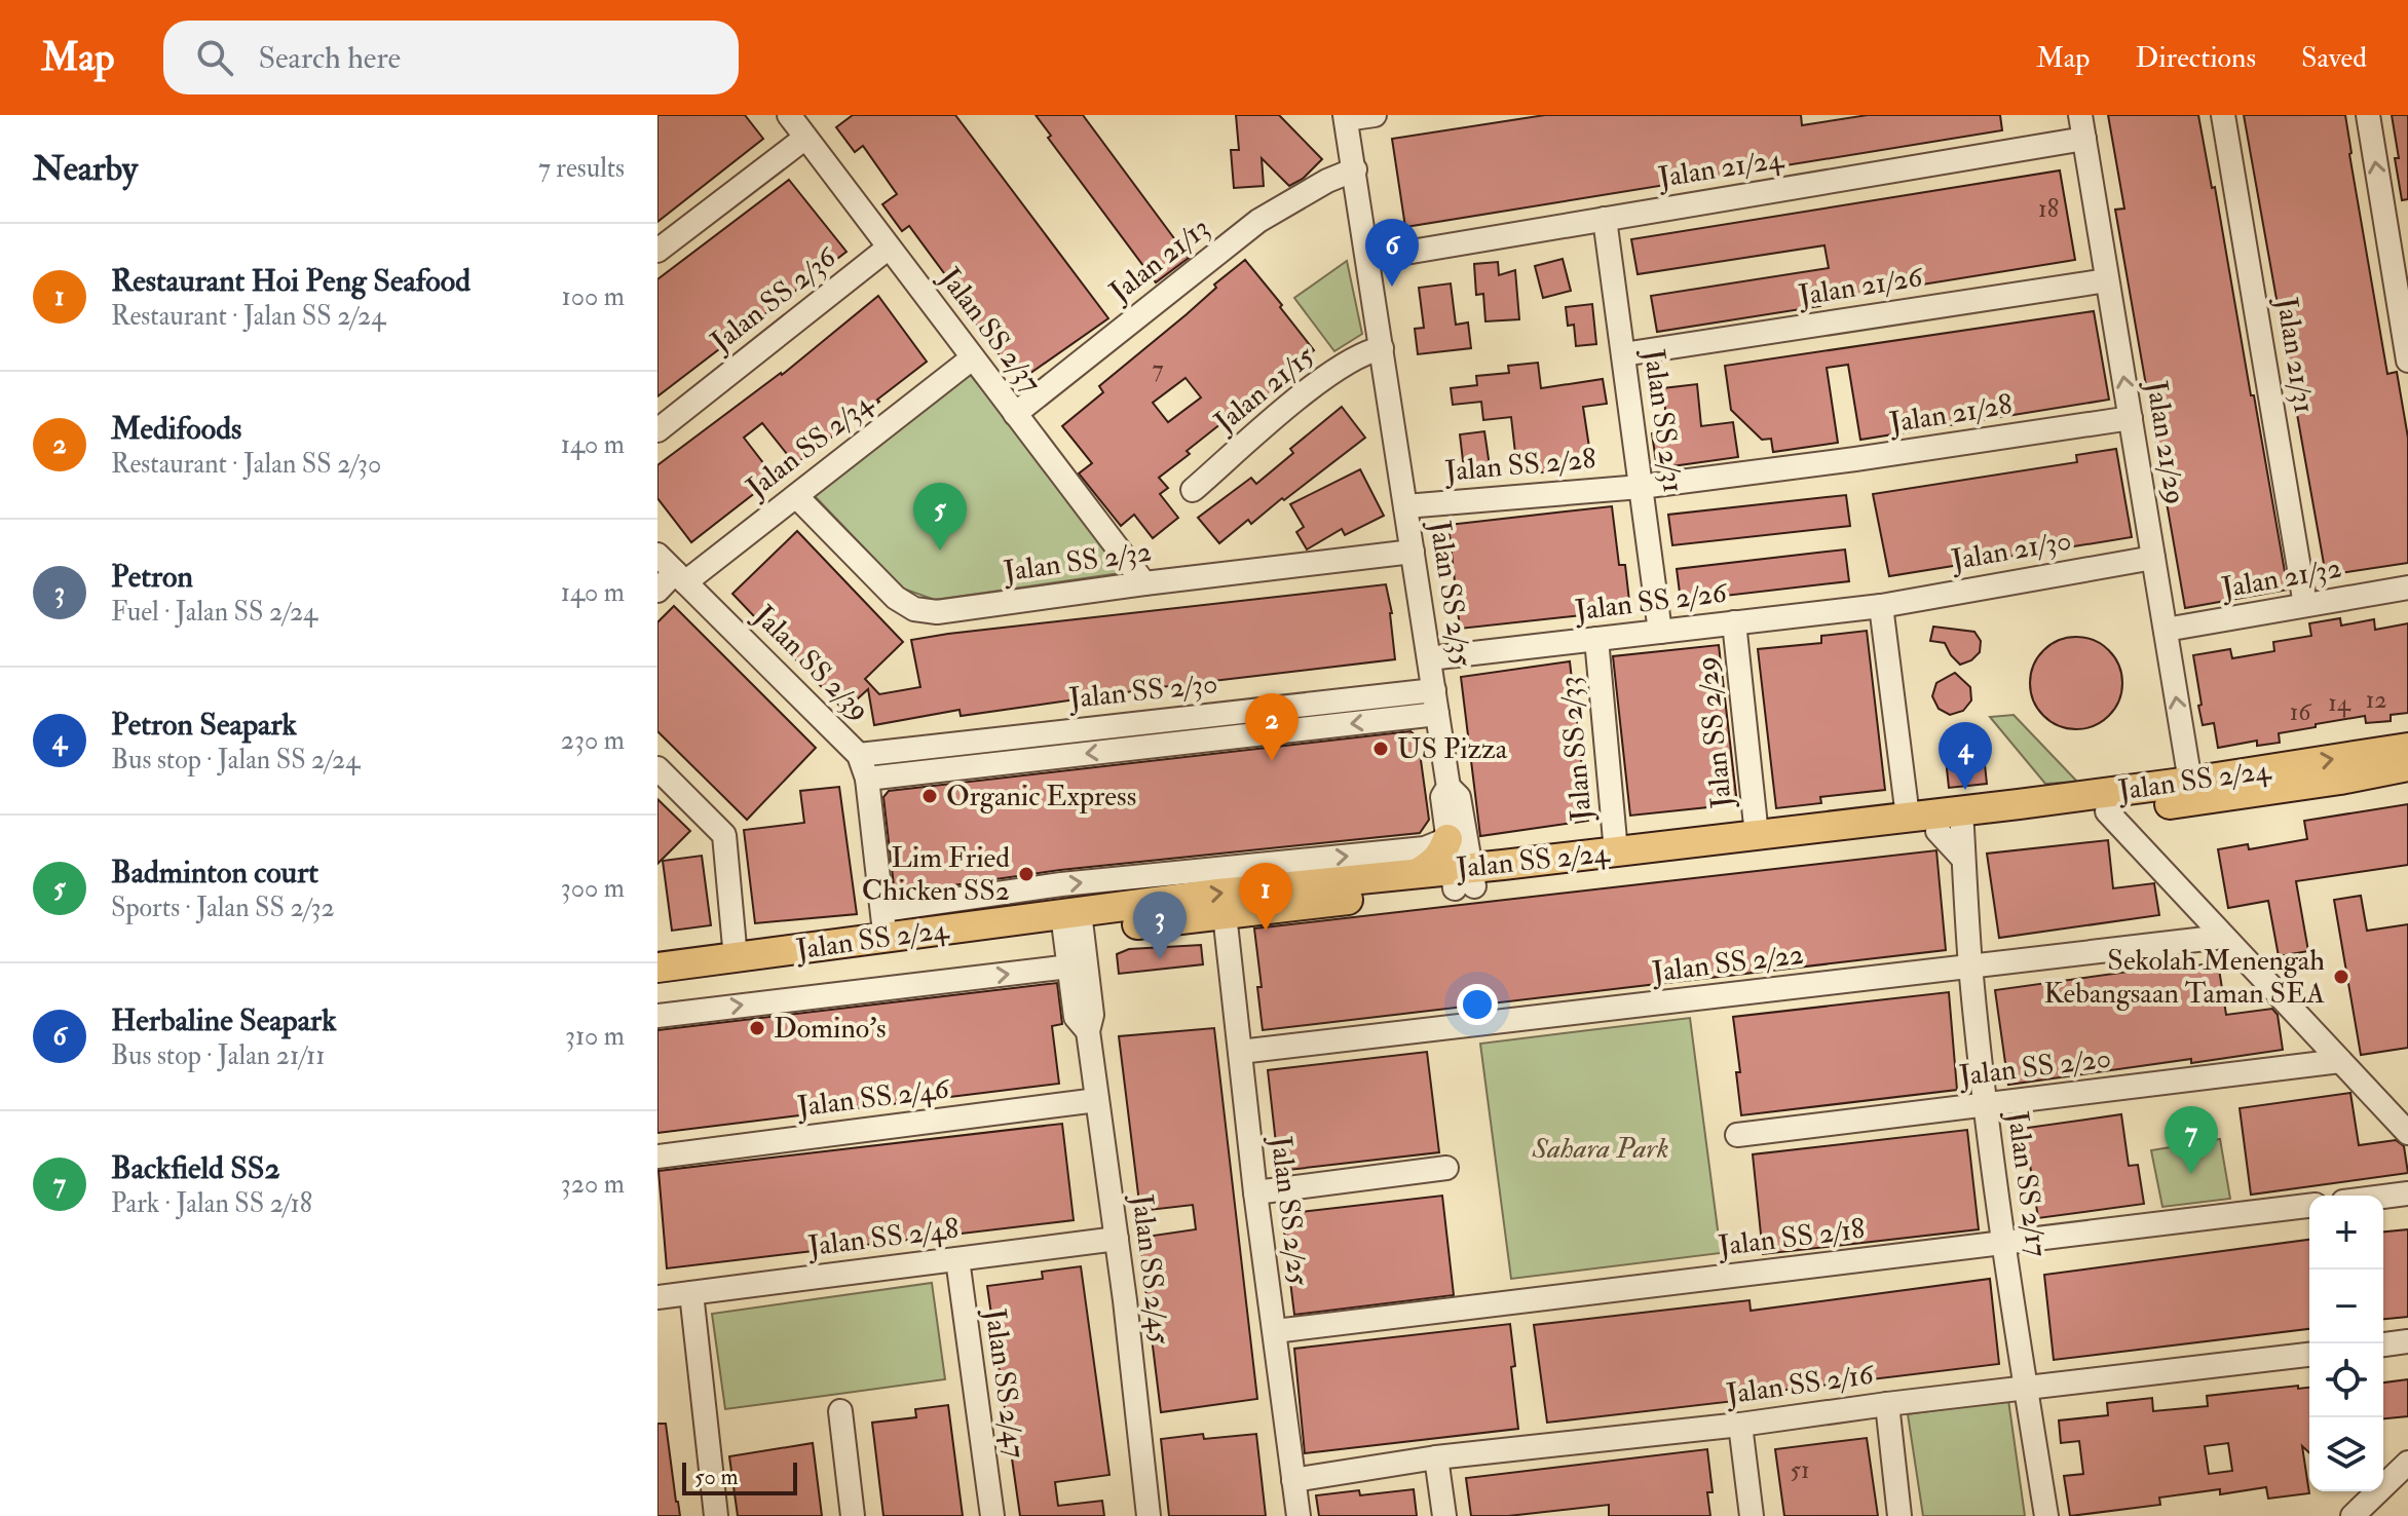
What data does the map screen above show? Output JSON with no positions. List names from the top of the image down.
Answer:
{
  "streets": {
    "main road": ["Jalan SS 2/24"],
    "street": [
      "Jalan 21/24",
      "Jalan 21/13",
      "Jalan 21/26",
      "Jalan SS 2/36",
      "Jalan SS 2/37",
      "Jalan 21/31",
      "Jalan 21/15",
      "Jalan 21/28",
      "Jalan SS 2/31",
      "Jalan 21/29",
      "Jalan SS 2/34",
      "Jalan SS 2/28",
      "Jalan 21/30",
      "Jalan SS 2/32",
      "Jalan 21/32",
      "Jalan SS 2/35",
      "Jalan SS 2/26",
      "Jalan SS 2/39",
      "Jalan SS 2/30",
      "Jalan SS 2/29",
      "Jalan SS 2/33",
      "Jalan SS 2/22",
      "Jalan SS 2/20",
      "Jalan SS 2/46",
      "Jalan SS 2/17",
      "Jalan SS 2/25",
      "Jalan SS 2/48",
      "Jalan SS 2/18",
      "Jalan SS 2/45",
      "Jalan SS 2/47",
      "Jalan SS 2/16"
    ]
  },
  "crossings": [
    ["Jalan 21/24", "Jalan SS 2/31"],
    ["Jalan 21/24", "Jalan 21/29"],
    ["Jalan 21/24", "Jalan SS 2/35"],
    ["Jalan 21/13", "Jalan SS 2/37"],
    ["Jalan 21/13", "Jalan SS 2/35"],
    ["Jalan 21/26", "Jalan SS 2/31"],
    ["Jalan 21/26", "Jalan 21/29"],
    ["Jalan SS 2/36", "Jalan SS 2/37"],
    ["Jalan SS 2/37", "Jalan SS 2/34"],
    ["Jalan SS 2/37", "Jalan SS 2/32"],
    ["Jalan 21/31", "Jalan 21/32"],
    ["Jalan 21/15", "Jalan SS 2/35"],
    ["Jalan 21/28", "Jalan SS 2/31"],
    ["Jalan 21/28", "Jalan 21/29"],
    ["Jalan 21/28", "Jalan SS 2/28"],
    ["Jalan SS 2/31", "Jalan SS 2/28"],
    ["Jalan SS 2/31", "Jalan SS 2/26"],
    ["Jalan 21/29", "Jalan 21/30"],
    ["Jalan 21/29", "Jalan 21/32"],
    ["Jalan 21/29", "Jalan SS 2/24"],
    ["Jalan SS 2/34", "Jalan SS 2/32"],
    ["Jalan SS 2/34", "Jalan SS 2/39"],
    ["Jalan SS 2/28", "Jalan SS 2/35"],
    ["Jalan 21/30", "Jalan SS 2/26"],
    ["Jalan SS 2/32", "Jalan SS 2/35"],
    ["Jalan SS 2/35", "Jalan SS 2/26"],
    ["Jalan SS 2/35", "Jalan SS 2/30"],
    ["Jalan SS 2/35", "Jalan SS 2/24"],
    ["Jalan SS 2/26", "Jalan SS 2/29"],
    ["Jalan SS 2/26", "Jalan SS 2/33"],
    ["Jalan SS 2/39", "Jalan SS 2/30"],
    ["Jalan SS 2/39", "Jalan SS 2/24"],
    ["Jalan SS 2/29", "Jalan SS 2/24"],
    ["Jalan SS 2/33", "Jalan SS 2/24"],
    ["Jalan SS 2/24", "Jalan SS 2/17"],
    ["Jalan SS 2/24", "Jalan SS 2/25"],
    ["Jalan SS 2/24", "Jalan SS 2/45"],
    ["Jalan SS 2/22", "Jalan SS 2/17"],
    ["Jalan SS 2/22", "Jalan SS 2/25"],
    ["Jalan SS 2/20", "Jalan SS 2/17"],
    ["Jalan SS 2/46", "Jalan SS 2/45"],
    ["Jalan SS 2/17", "Jalan SS 2/18"],
    ["Jalan SS 2/17", "Jalan SS 2/16"],
    ["Jalan SS 2/25", "Jalan SS 2/18"],
    ["Jalan SS 2/25", "Jalan SS 2/16"],
    ["Jalan SS 2/48", "Jalan SS 2/45"],
    ["Jalan SS 2/48", "Jalan SS 2/47"]
  ],
  "one_way": ["Jalan 21/29"],
  "parks": ["Sahara Park"],
  "places": [
    "US Pizza",
    "Organic Express",
    "Lim Fried Chicken SS2",
    "Sekolah Menengah Kebangsaan Taman SEA",
    "Domino's"
  ],
  "house_numbers": [
    "18",
    "7",
    "12",
    "14",
    "16",
    "51"
  ],
  "scale_bar": "50 m",
  "page": {
    "header": "Map",
    "search": "Search here",
    "nav": ["Map", "Directions", "Saved"],
    "heading": ["Nearby", "7 results"],
    "pins": [
      "6",
      "5",
      "2",
      "4",
      "1",
      "3",
      "7"
    ],
    "list": [
      {
        "mark": "1",
        "name": "Restaurant Hoi Peng Seafood",
        "note": "Restaurant · Jalan SS 2/24",
        "value": "100 m"
      },
      {
        "mark": "2",
        "name": "Medifoods",
        "note": "Restaurant · Jalan SS 2/30",
        "value": "140 m"
      },
      {
        "mark": "3",
        "name": "Petron",
        "note": "Fuel · Jalan SS 2/24",
        "value": "140 m"
      },
      {
        "mark": "4",
        "name": "Petron Seapark",
        "note": "Bus stop · Jalan SS 2/24",
        "value": "230 m"
      },
      {
        "mark": "5",
        "name": "Badminton court",
        "note": "Sports · Jalan SS 2/32",
        "value": "300 m"
      },
      {
        "mark": "6",
        "name": "Herbaline Seapark",
        "note": "Bus stop · Jalan 21/11",
        "value": "310 m"
      },
      {
        "mark": "7",
        "name": "Backfield SS2",
        "note": "Park · Jalan SS 2/18",
        "value": "320 m"
      }
    ],
    "map_buttons": ["+", "−"],
    "scale": "50 m"
  }
}
